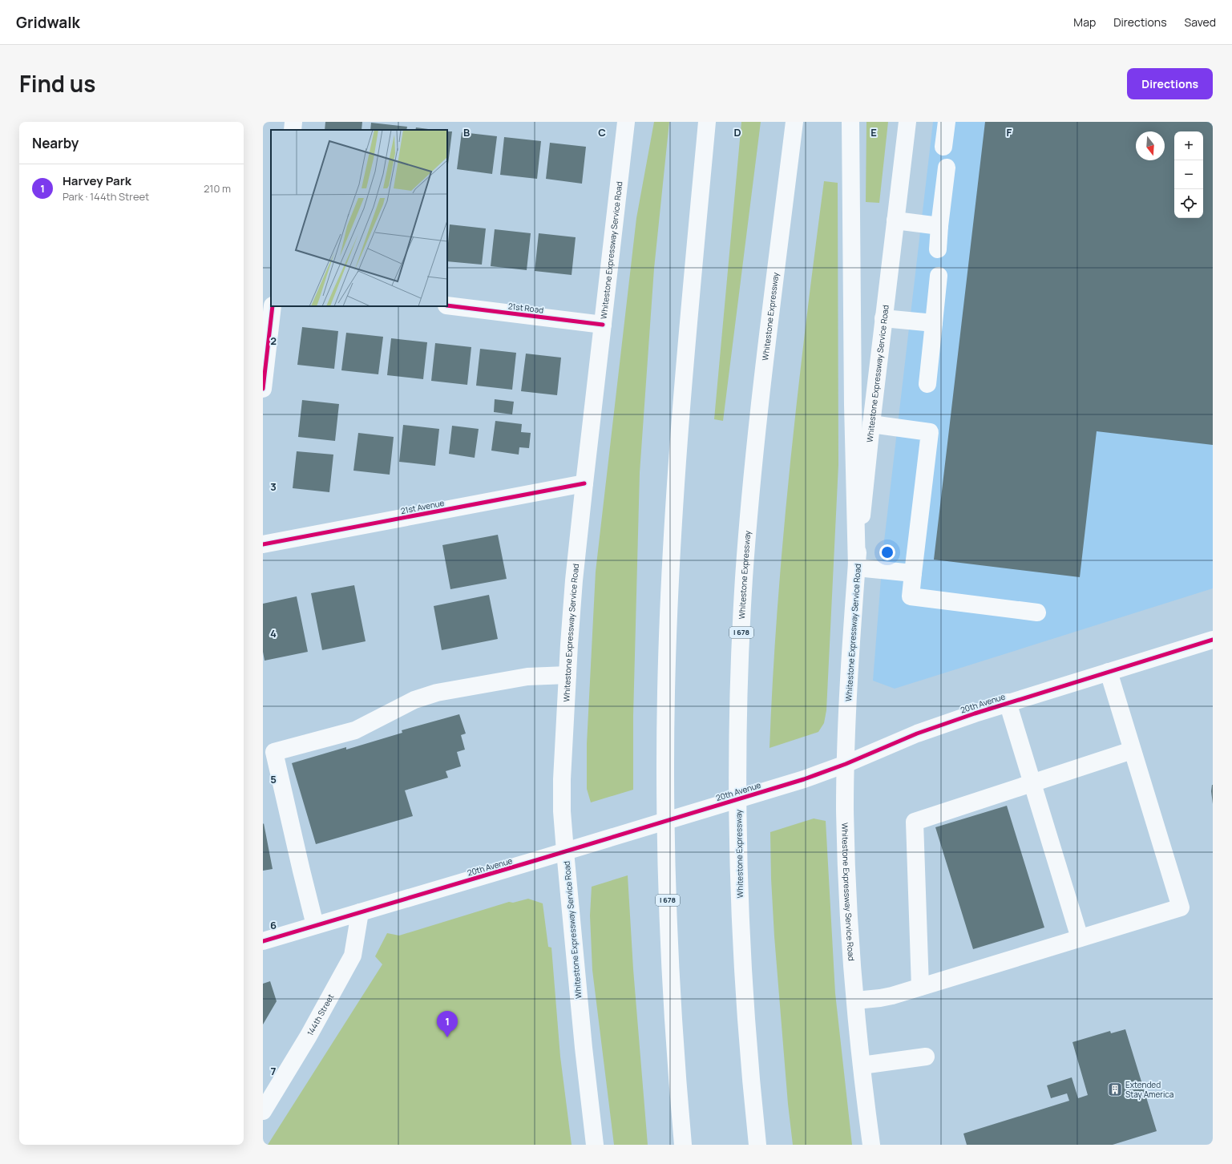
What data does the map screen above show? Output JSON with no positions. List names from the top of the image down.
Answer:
{
  "streets": {
    "main road": [
      "Whitestone Expressway Service Road",
      "21st Road",
      "Whitestone Expressway",
      "21st Avenue",
      "I 678",
      "20th Avenue",
      "144th Street"
    ]
  },
  "crossings": [
    ["Whitestone Expressway Service Road", "21st Road"],
    ["Whitestone Expressway Service Road", "21st Avenue"],
    ["Whitestone Expressway Service Road", "20th Avenue"],
    ["20th Avenue", "144th Street"]
  ],
  "places": {
    "building": ["Extended Stay America"]
  },
  "north": "bottom",
  "page": {
    "header": "Gridwalk",
    "nav": ["Map", "Directions", "Saved"],
    "title": "Find us",
    "buttons": "Directions",
    "heading": "Nearby",
    "map_buttons": ["+", "−"],
    "list": [
      {
        "mark": "1",
        "name": "Harvey Park",
        "note": "Park · 144th Street",
        "value": "210 m"
      }
    ],
    "pins": "1"
  },
  "grid": {
    "columns": [
      "B",
      "C",
      "D",
      "E",
      "F"
    ],
    "rows": [
      "2",
      "3",
      "4",
      "5",
      "6",
      "7"
    ]
  }
}
